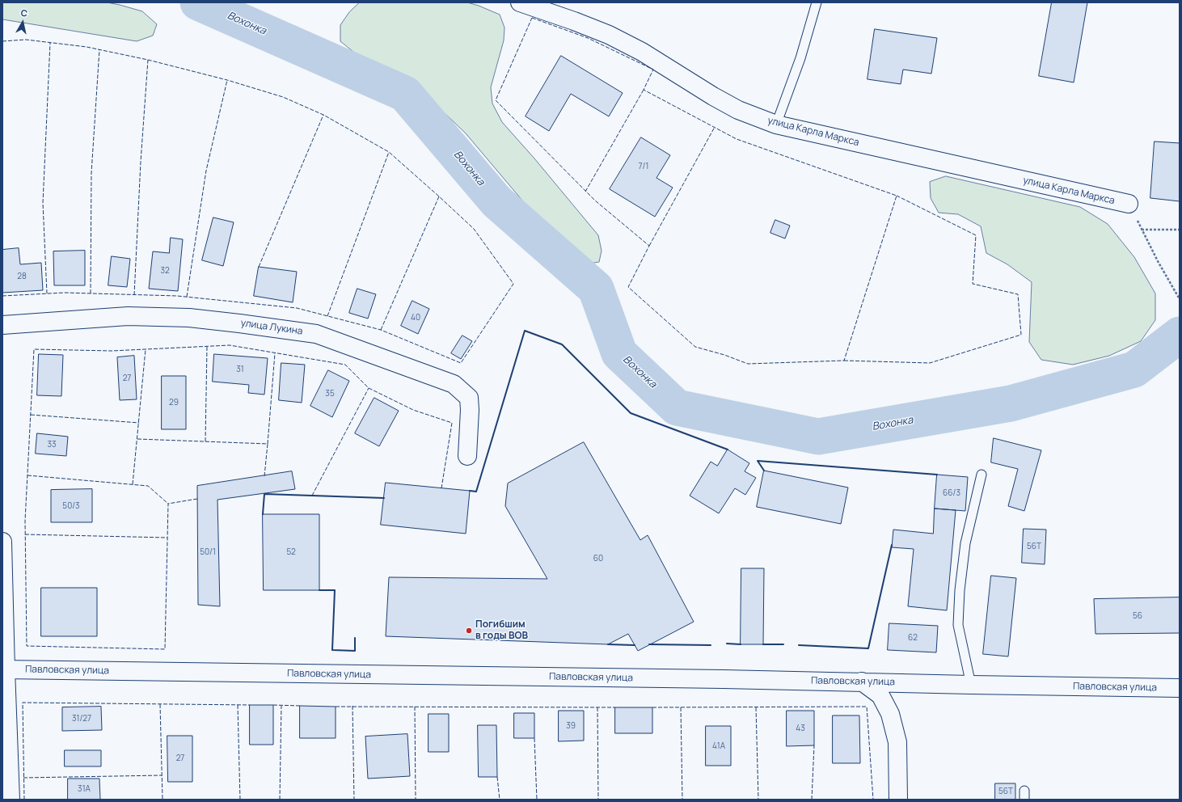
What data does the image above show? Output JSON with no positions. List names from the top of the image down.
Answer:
{
  "streets": {
    "street": ["улица Карла Маркса", "улица Лукина", "Павловская улица"]
  },
  "water": ["Вохонка"],
  "places": ["Погибшим в годы ВОВ"],
  "house_numbers": [
    "7/1",
    "32",
    "28",
    "40",
    "31",
    "27",
    "35",
    "29",
    "33",
    "66/3",
    "50/3",
    "56Т",
    "50/1",
    "52",
    "60",
    "56",
    "62",
    "31/27",
    "39",
    "43",
    "41А",
    "27",
    "31А",
    "56Т"
  ],
  "north": "top"
}
